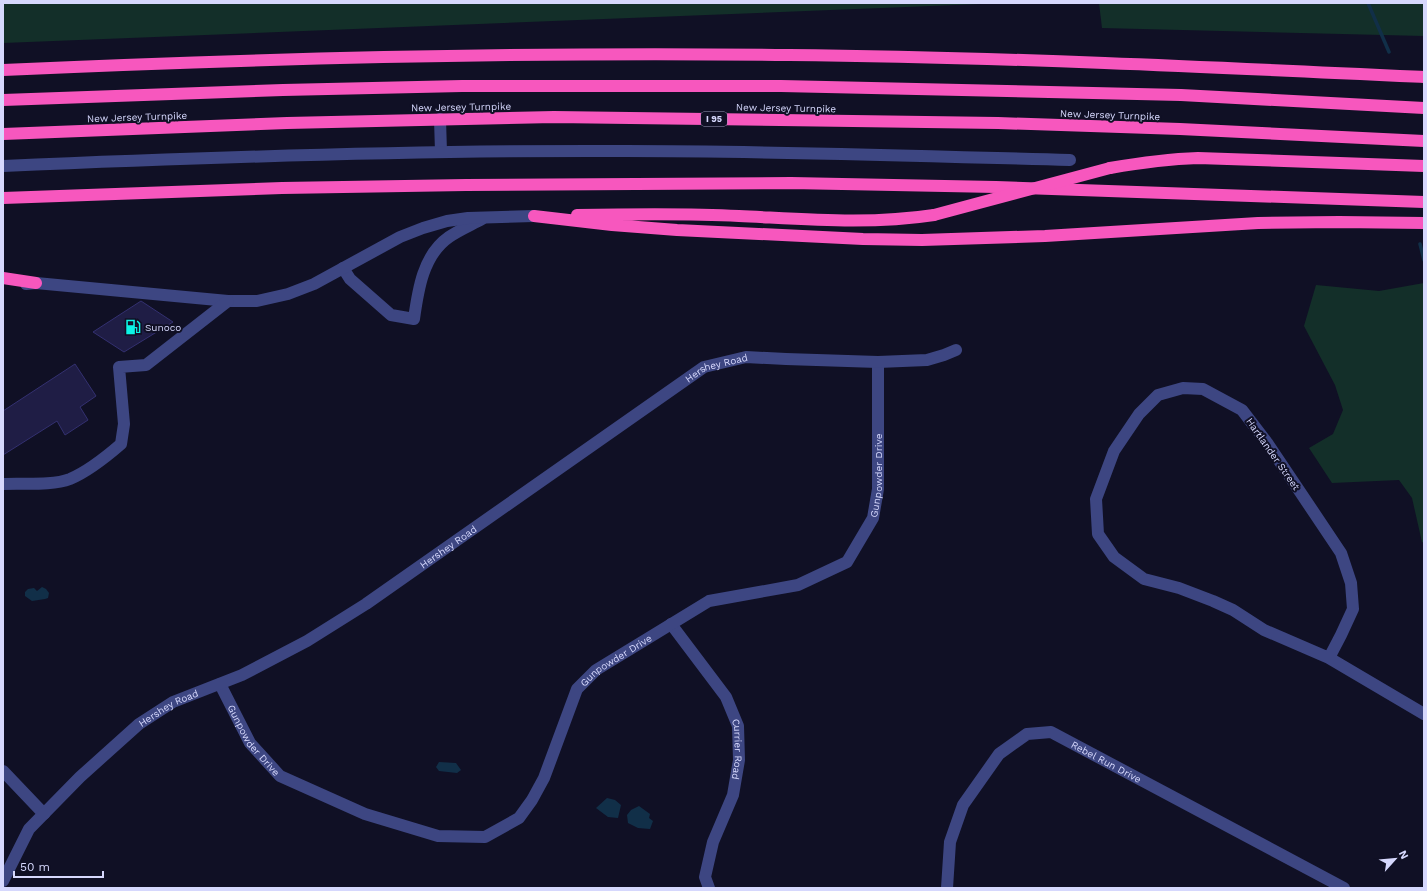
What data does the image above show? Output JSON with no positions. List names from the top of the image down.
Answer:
{
  "streets": {
    "highway": ["New Jersey Turnpike", "I 95"],
    "street": [
      "Hershey Road",
      "Hartlander Street",
      "Gunpowder Drive",
      "Currier Road",
      "Rebel Run Drive"
    ]
  },
  "crossings": [
    ["Hershey Road", "Gunpowder Drive"],
    ["Gunpowder Drive", "Currier Road"]
  ],
  "places": {
    "fuel station": ["Sunoco"]
  },
  "scale_bar": "50 m",
  "north": "top right"
}
